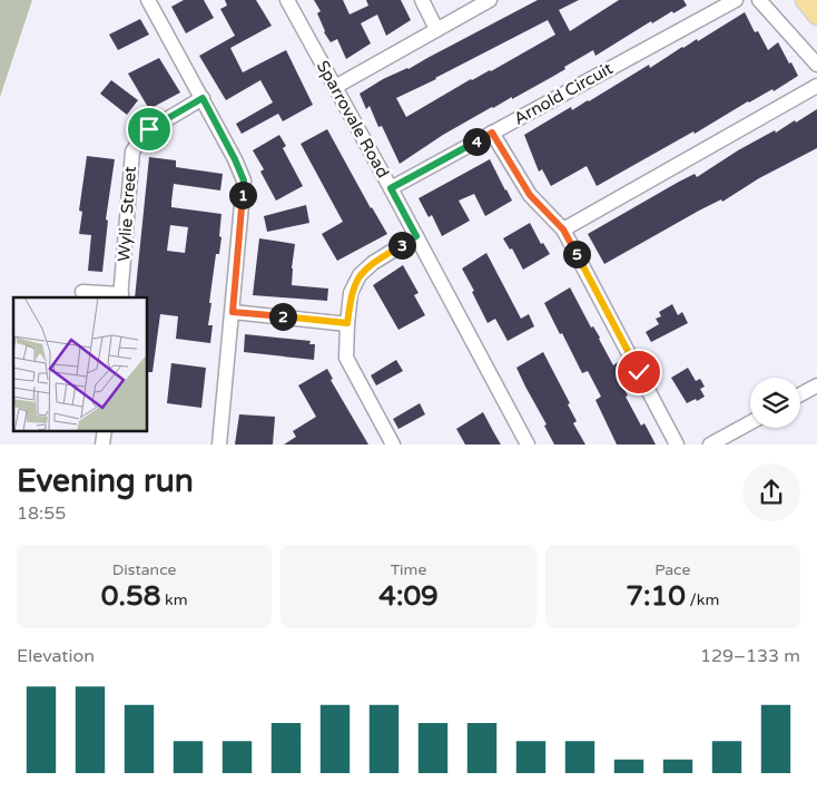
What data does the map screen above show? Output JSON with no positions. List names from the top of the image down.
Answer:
{
  "streets": {
    "street": ["Arnold Circuit", "Sparrovale Road", "Wylie Street"]
  },
  "crossings": [
    ["Arnold Circuit", "Sparrovale Road"]
  ],
  "page": {
    "pins": [
      "4",
      "1",
      "3",
      "5",
      "2"
    ],
    "heading": ["Evening run", "18:55"],
    "stats": [
      ["Distance", "0.58 km"],
      ["Time", "4:09"],
      ["Pace", "7:10 /km"]
    ],
    "chart": ["Elevation", "129–133 m"]
  }
}
